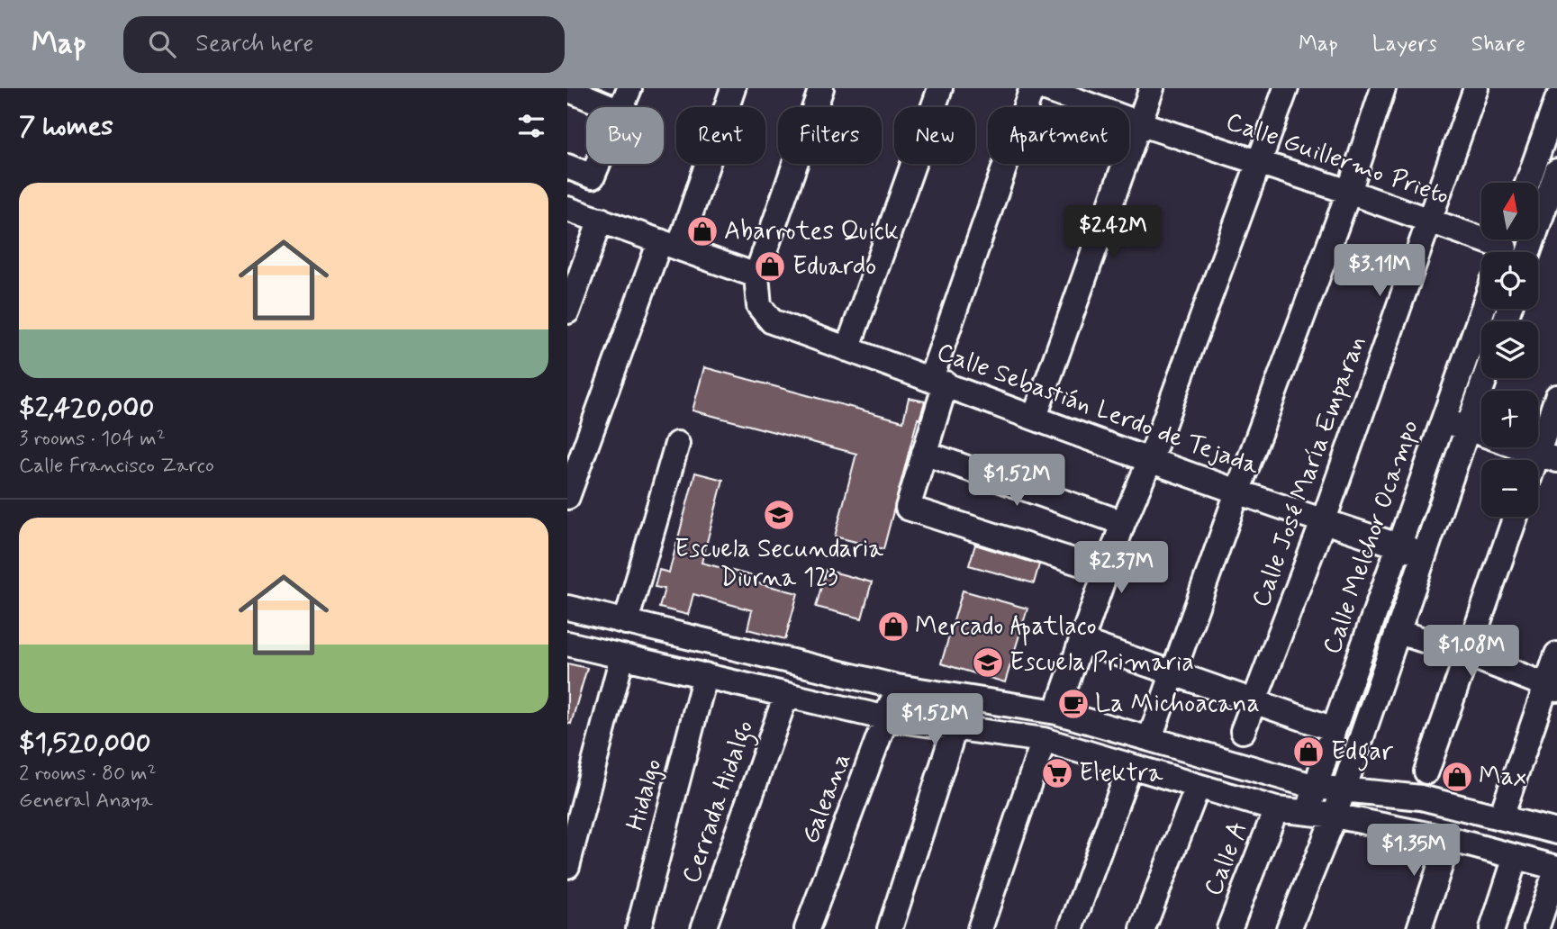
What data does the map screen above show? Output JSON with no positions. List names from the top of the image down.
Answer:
{
  "streets": {
    "street": [
      "Calle Guillermo Prieto",
      "Calle Sebastián Lerdo de Tejada",
      "Calle José María Emparan",
      "Calle Melchor Ocampo",
      "Hidalgo",
      "Galeana",
      "Cerrada Hidalgo",
      "Calle A"
    ]
  },
  "crossings": [
    ["Calle Guillermo Prieto", "Calle José María Emparan"],
    ["Calle Sebastián Lerdo de Tejada", "Calle José María Emparan"],
    ["Calle Sebastián Lerdo de Tejada", "Calle Melchor Ocampo"]
  ],
  "places": {
    "shop": [
      "Abarrotes Quick",
      "Eduardo",
      "Mercado Apatlaco",
      "Edgar",
      "Max"
    ],
    "school or university": ["Escuela Secundaria Diurna 123", "Escuela Primaria"],
    "cafe": ["La Michoacana"],
    "supermarket": ["Elektra"]
  },
  "north": "top",
  "page": {
    "header": "Map",
    "search": "Search here",
    "nav": ["Map", "Layers", "Share"],
    "heading": "7 homes",
    "chip": [
      "Buy",
      "Rent",
      "Filters",
      "New",
      "Apartment"
    ],
    "list": [
      {
        "name": "$2,420,000",
        "note": "3 rooms · 104 m² · Calle Francisco Zarco"
      },
      {
        "name": "$1,520,000",
        "note": "2 rooms · 80 m² · General Anaya"
      }
    ],
    "map_buttons": ["+", "−"],
    "price": [
      "$2.42M",
      "$3.11M",
      "$1.52M",
      "$2.37M",
      "$1.08M",
      "$1.52M",
      "$1.35M"
    ]
  }
}
